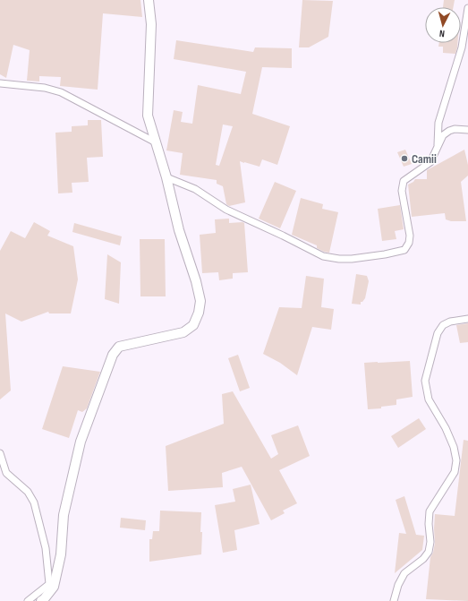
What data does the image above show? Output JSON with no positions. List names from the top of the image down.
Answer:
{
  "places": ["Camii"],
  "north": "bottom"
}
